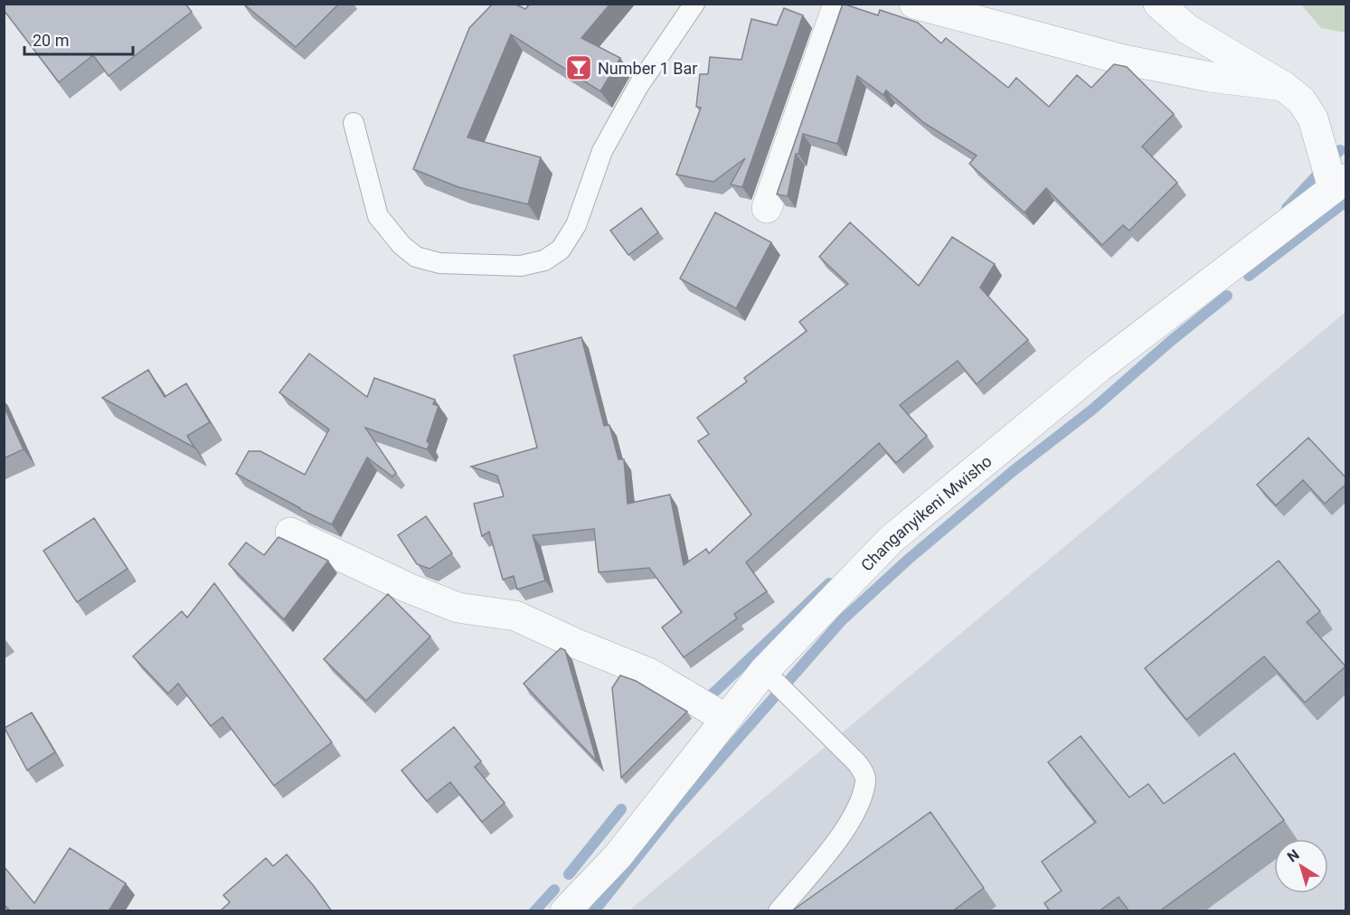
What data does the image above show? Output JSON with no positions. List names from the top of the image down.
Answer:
{
  "streets": {
    "street": ["Changanyikeni Mwisho"]
  },
  "places": {
    "bar": ["Number 1 Bar"]
  },
  "scale_bar": "20 m",
  "north": "top left"
}
